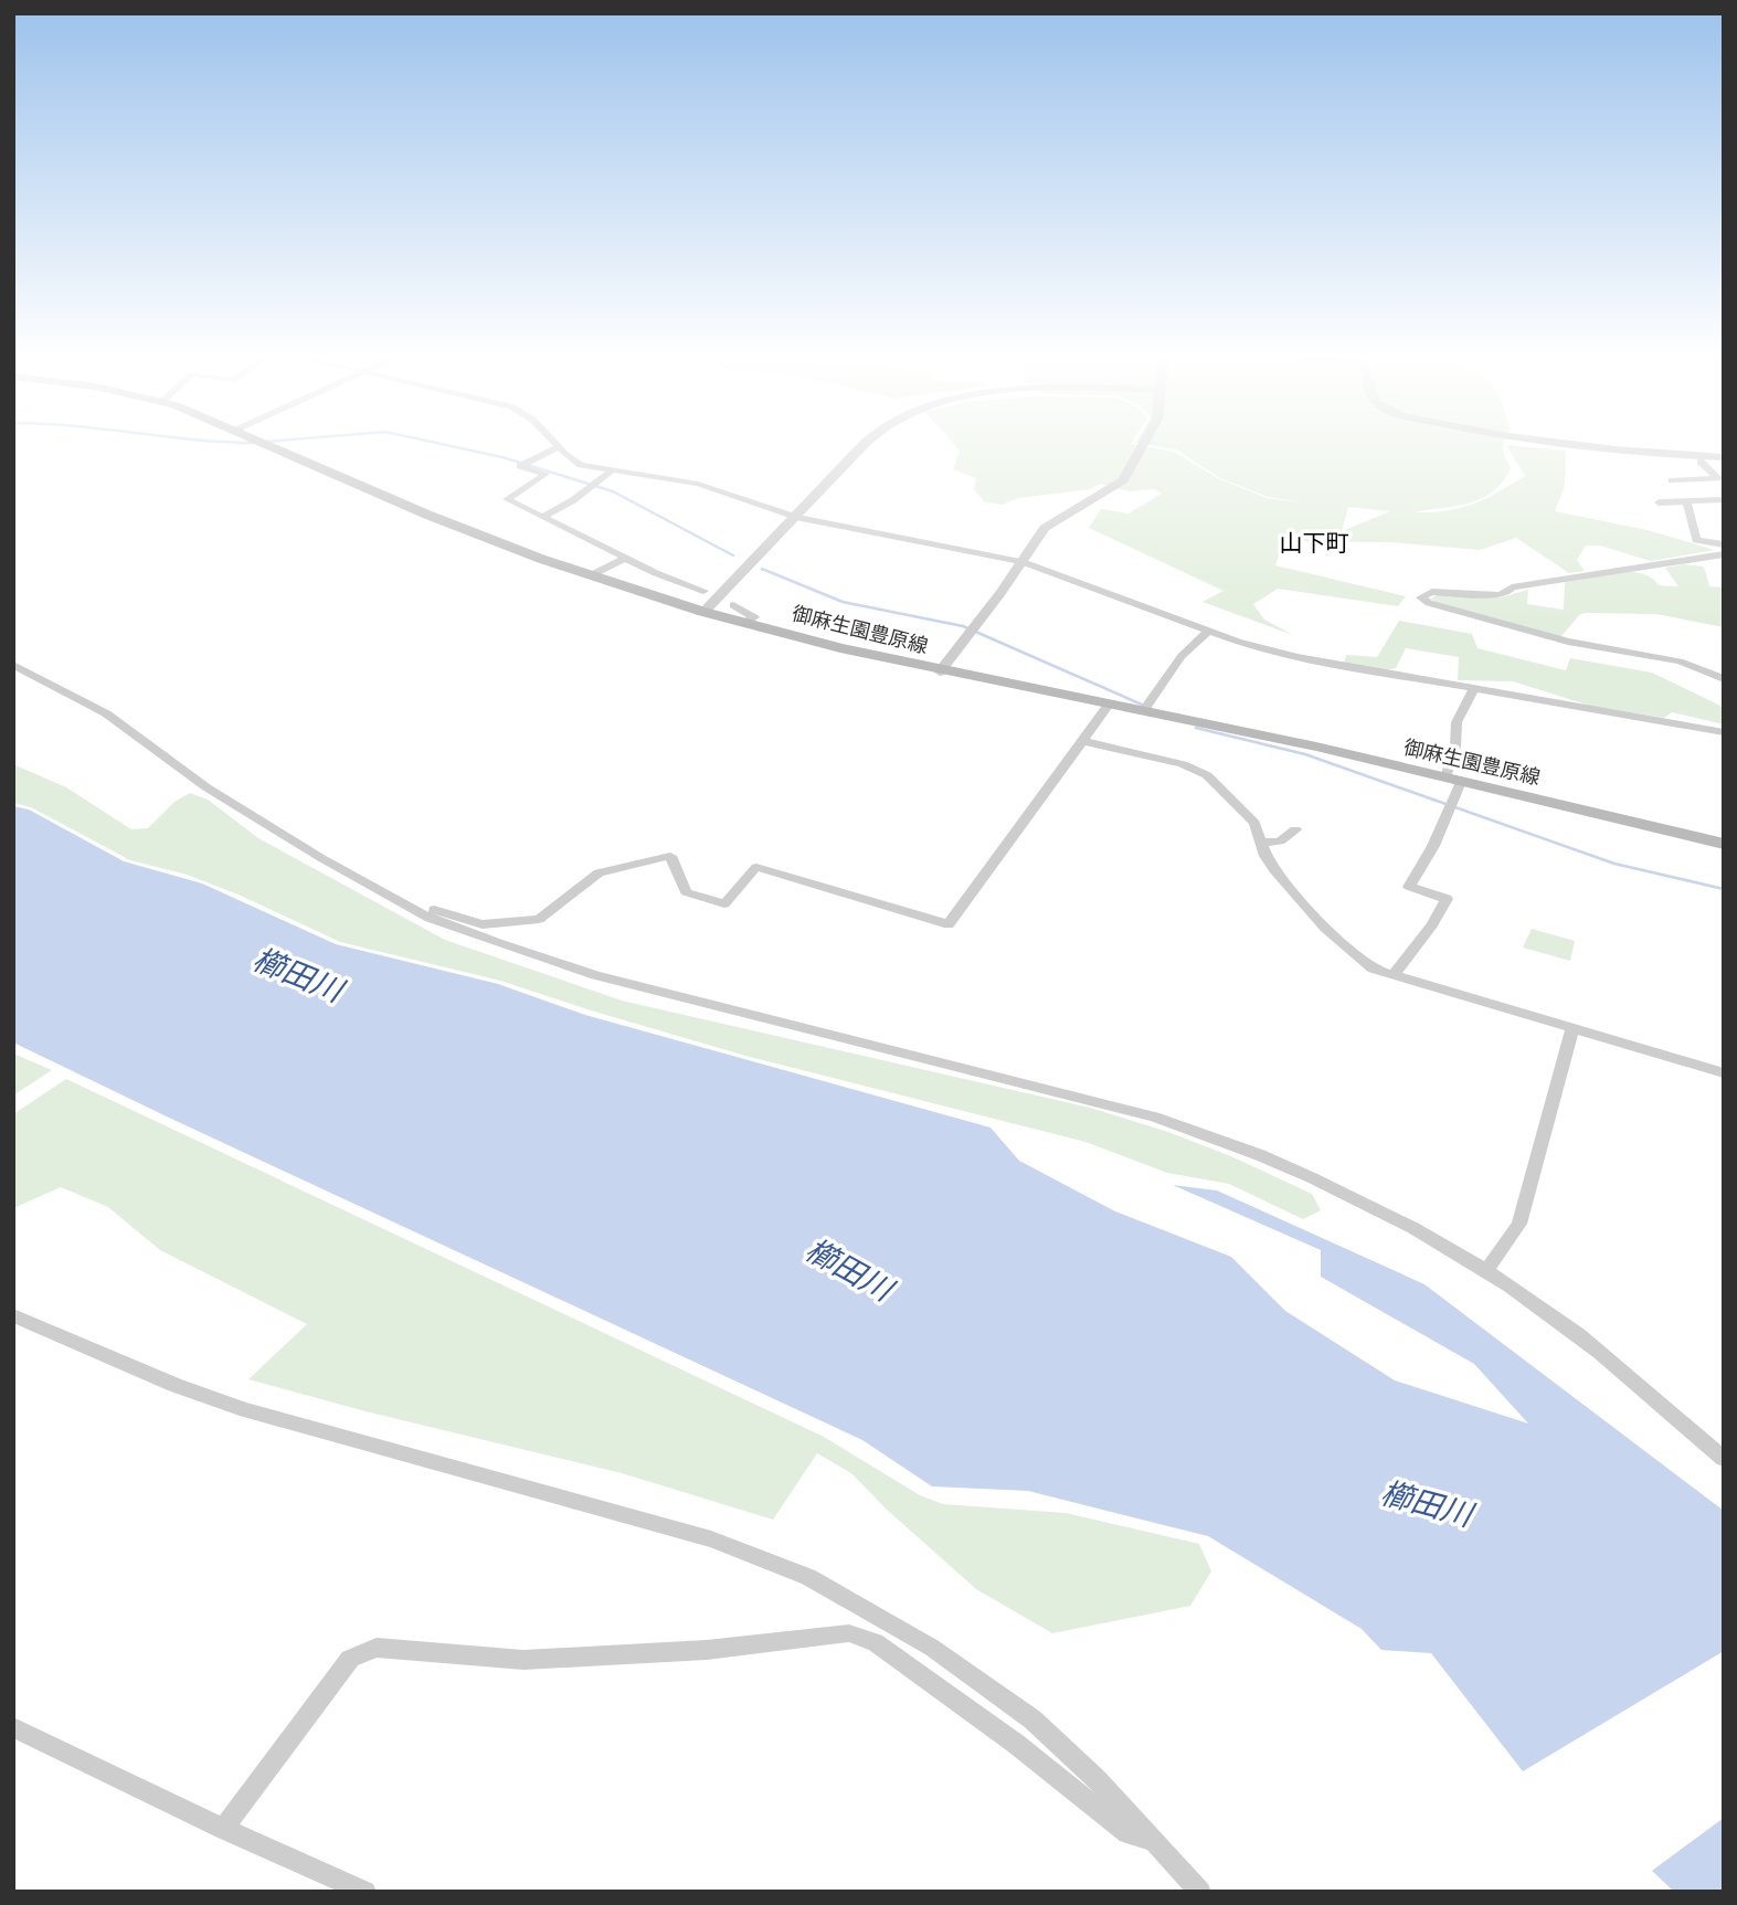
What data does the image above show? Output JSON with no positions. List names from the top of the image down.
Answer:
{
  "streets": {
    "main road": ["御麻生園豊原線"]
  },
  "districts": ["山下町"],
  "water": ["櫛田川"]
}
